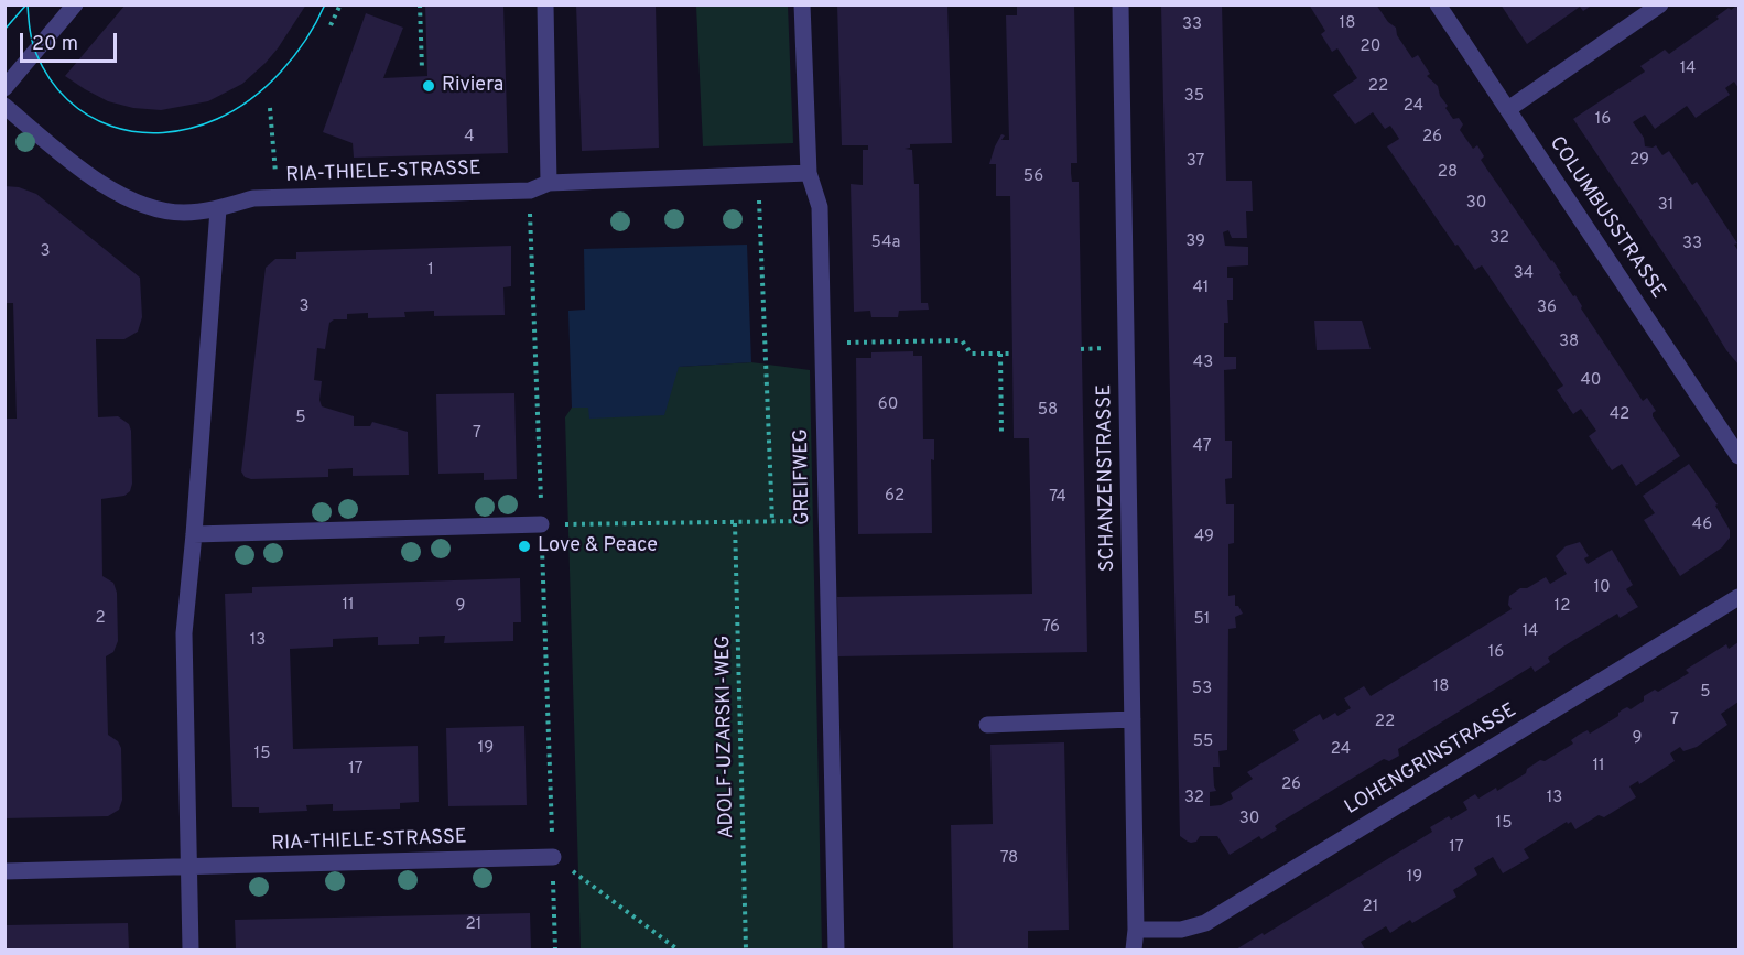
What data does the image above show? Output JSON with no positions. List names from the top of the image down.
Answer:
{
  "streets": {
    "street": [
      "RIA-THIELE-STRASSE",
      "COLUMBUSSTRASSE",
      "GREIFWEG",
      "SCHANZENSTRASSE",
      "LOHENGRINSTRASSE"
    ],
    "path": ["ADOLF-UZARSKI-WEG"]
  },
  "crossings": [
    ["RIA-THIELE-STRASSE", "GREIFWEG"],
    ["SCHANZENSTRASSE", "LOHENGRINSTRASSE"]
  ],
  "places": ["Riviera", "Love & Peace"],
  "house_numbers": [
    "18",
    "33",
    "20",
    "14",
    "22",
    "35",
    "24",
    "16",
    "4",
    "26",
    "29",
    "37",
    "28",
    "56",
    "30",
    "31",
    "32",
    "39",
    "54a",
    "33",
    "3",
    "1",
    "34",
    "41",
    "3",
    "36",
    "38",
    "43",
    "40",
    "60",
    "58",
    "42",
    "5",
    "7",
    "47",
    "62",
    "74",
    "46",
    "49",
    "10",
    "11",
    "9",
    "12",
    "2",
    "51",
    "76",
    "14",
    "13",
    "16",
    "18",
    "53",
    "5",
    "7",
    "22",
    "9",
    "55",
    "19",
    "24",
    "15",
    "11",
    "17",
    "26",
    "32",
    "13",
    "30",
    "15",
    "17",
    "78",
    "19",
    "21",
    "21"
  ],
  "scale_bar": "20 m"
}
